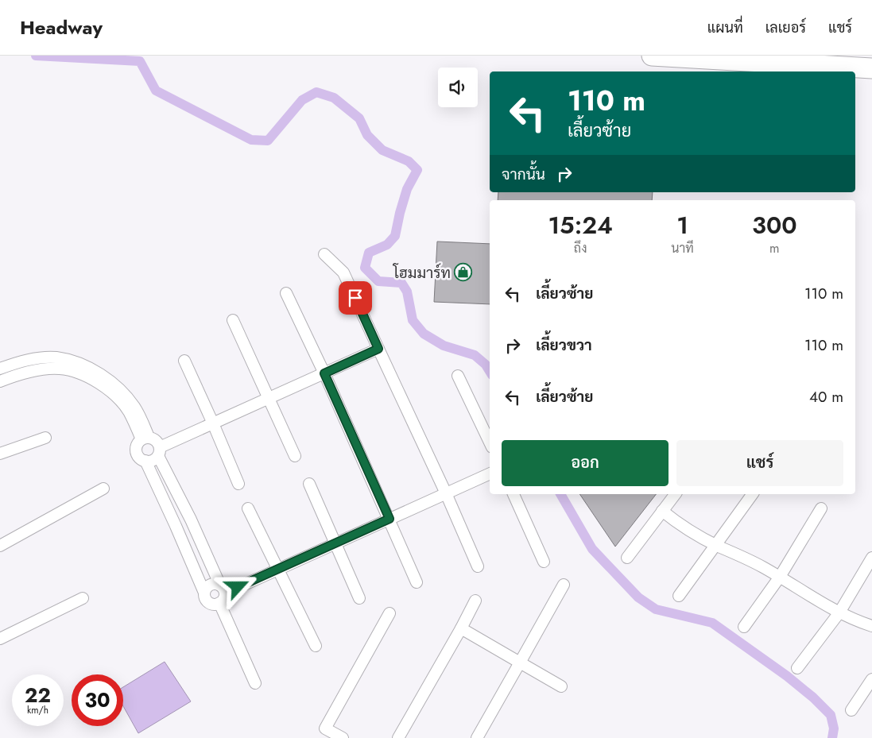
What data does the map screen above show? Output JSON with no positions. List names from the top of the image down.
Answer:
{
  "places": {
    "shop": ["โฮมมาร์ท"]
  },
  "page": {
    "header": "Headway",
    "nav": ["แผนที่", "เลเยอร์", "แชร์"],
    "turn": ["110 m", "เลี้ยวซ้าย"],
    "then": "จากนั้น",
    "eta": [
      "15:24",
      "ถึง",
      "1",
      "นาที",
      "300",
      "m"
    ],
    "list": [
      {
        "name": "เลี้ยวซ้าย",
        "value": "110 m"
      },
      {
        "name": "เลี้ยวขวา",
        "value": "110 m"
      },
      {
        "name": "เลี้ยวซ้าย",
        "value": "40 m"
      }
    ],
    "buttons": ["ออก", "แชร์"],
    "speed": "22 km/h",
    "limit": "30"
  }
}
